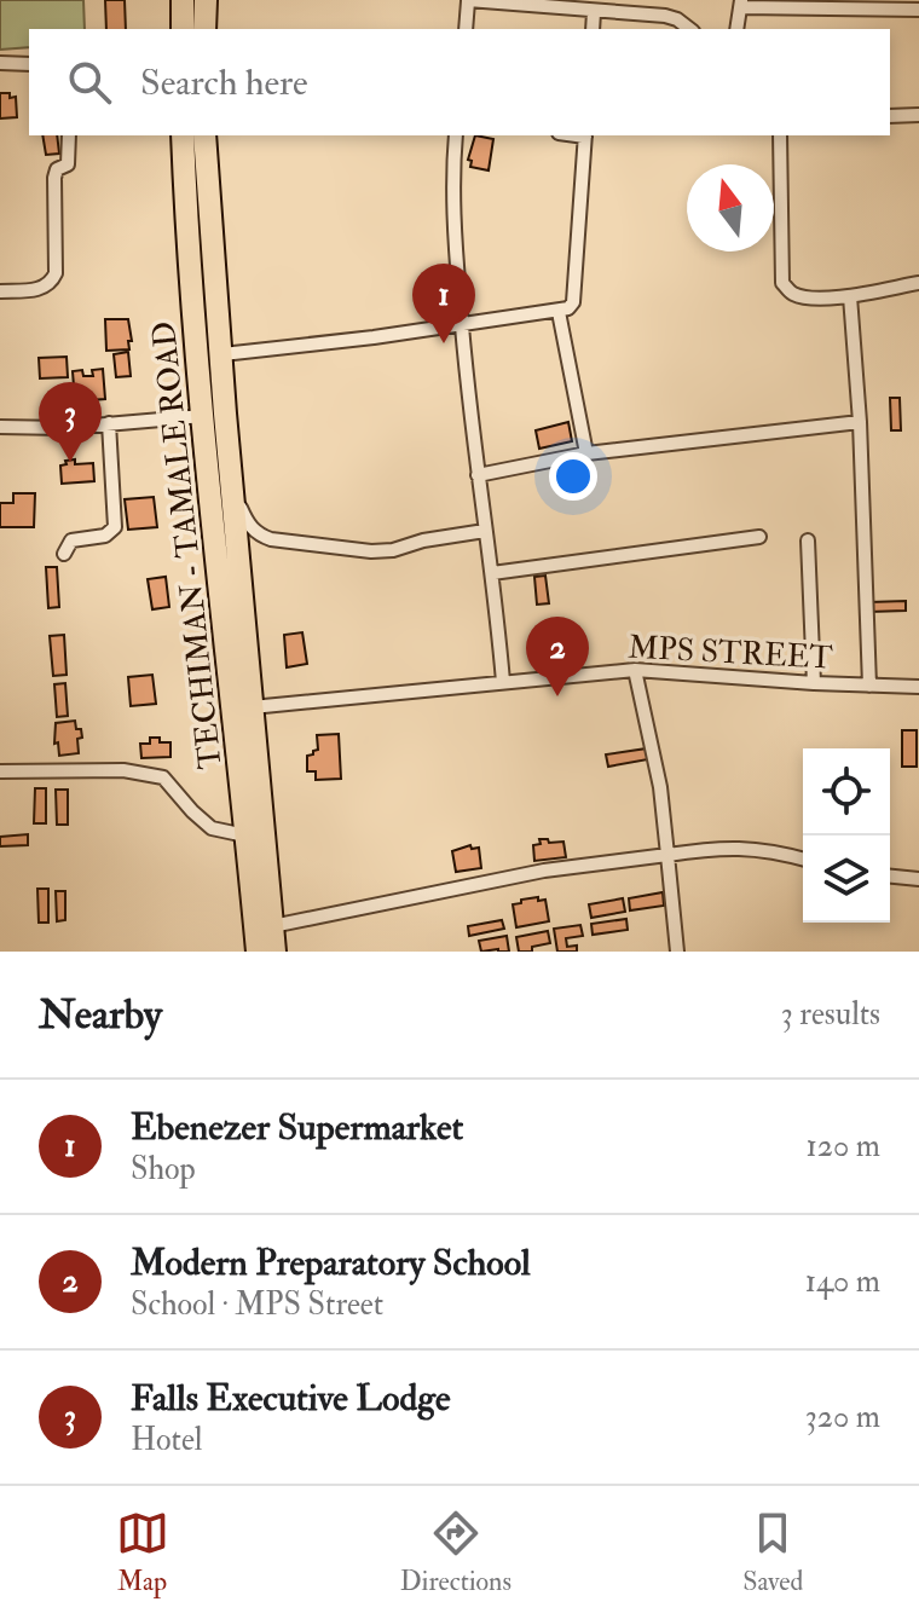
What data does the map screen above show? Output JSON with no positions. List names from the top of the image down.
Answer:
{
  "streets": {
    "highway": ["TECHIMAN - TAMALE ROAD"],
    "street": ["MPS STREET"]
  },
  "crossings": [
    ["TECHIMAN - TAMALE ROAD", "MPS STREET"]
  ],
  "north": "top",
  "page": {
    "search": "Search here",
    "pins": ["1", "3", "2"],
    "heading": ["Nearby", "3 results"],
    "list": [
      {
        "mark": "1",
        "name": "Ebenezer Supermarket",
        "note": "Shop",
        "value": "120 m"
      },
      {
        "mark": "2",
        "name": "Modern Preparatory School",
        "note": "School · MPS Street",
        "value": "140 m"
      },
      {
        "mark": "3",
        "name": "Falls Executive Lodge",
        "note": "Hotel",
        "value": "320 m"
      }
    ],
    "nav": ["Map", "Directions", "Saved"]
  }
}
